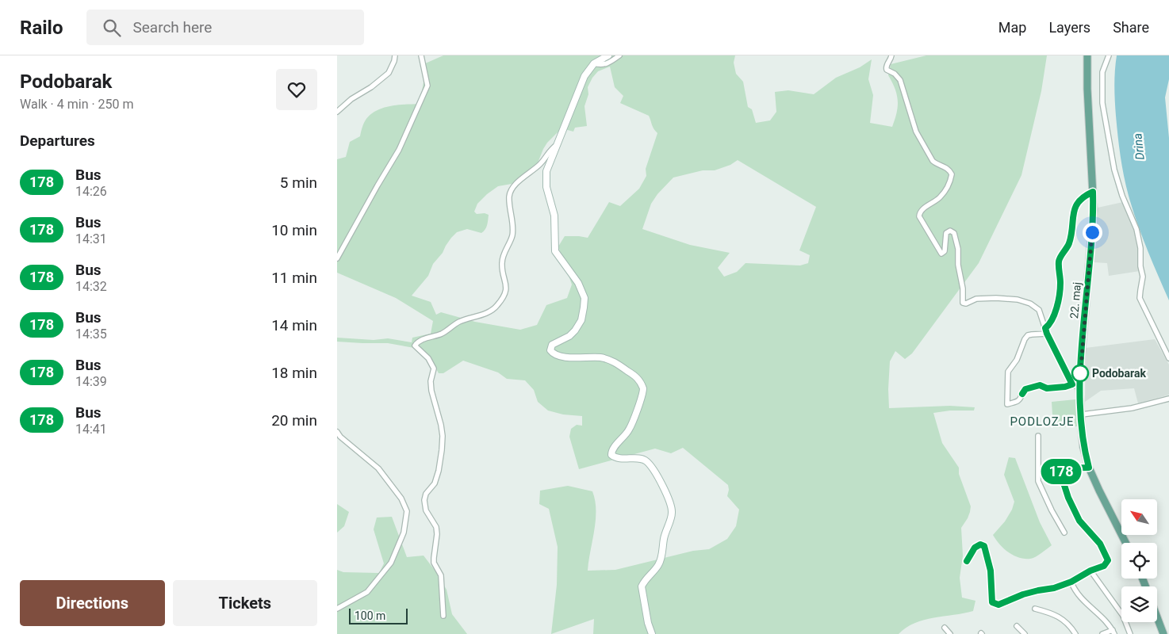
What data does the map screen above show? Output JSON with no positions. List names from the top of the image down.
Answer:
{
  "streets": {
    "main road": ["22. maj"]
  },
  "districts": ["PODLOZJE"],
  "water": ["Drina"],
  "places": ["Podobarak"],
  "lines": ["bus line 178"],
  "scale_bar": "100 m",
  "north": "top left",
  "page": {
    "header": "Railo",
    "search": "Search here",
    "nav": ["Map", "Layers", "Share"],
    "heading": [
      ["Podobarak", "Walk · 4 min · 250 m"],
      "Departures"
    ],
    "on_map": "178",
    "list": [
      {
        "mark": "178",
        "name": "Bus",
        "note": "14:26",
        "value": "5 min"
      },
      {
        "mark": "178",
        "name": "Bus",
        "note": "14:31",
        "value": "10 min"
      },
      {
        "mark": "178",
        "name": "Bus",
        "note": "14:32",
        "value": "11 min"
      },
      {
        "mark": "178",
        "name": "Bus",
        "note": "14:35",
        "value": "14 min"
      },
      {
        "mark": "178",
        "name": "Bus",
        "note": "14:39",
        "value": "18 min"
      },
      {
        "mark": "178",
        "name": "Bus",
        "note": "14:41",
        "value": "20 min"
      }
    ],
    "buttons": ["Directions", "Tickets"],
    "scale": "100 m"
  }
}
